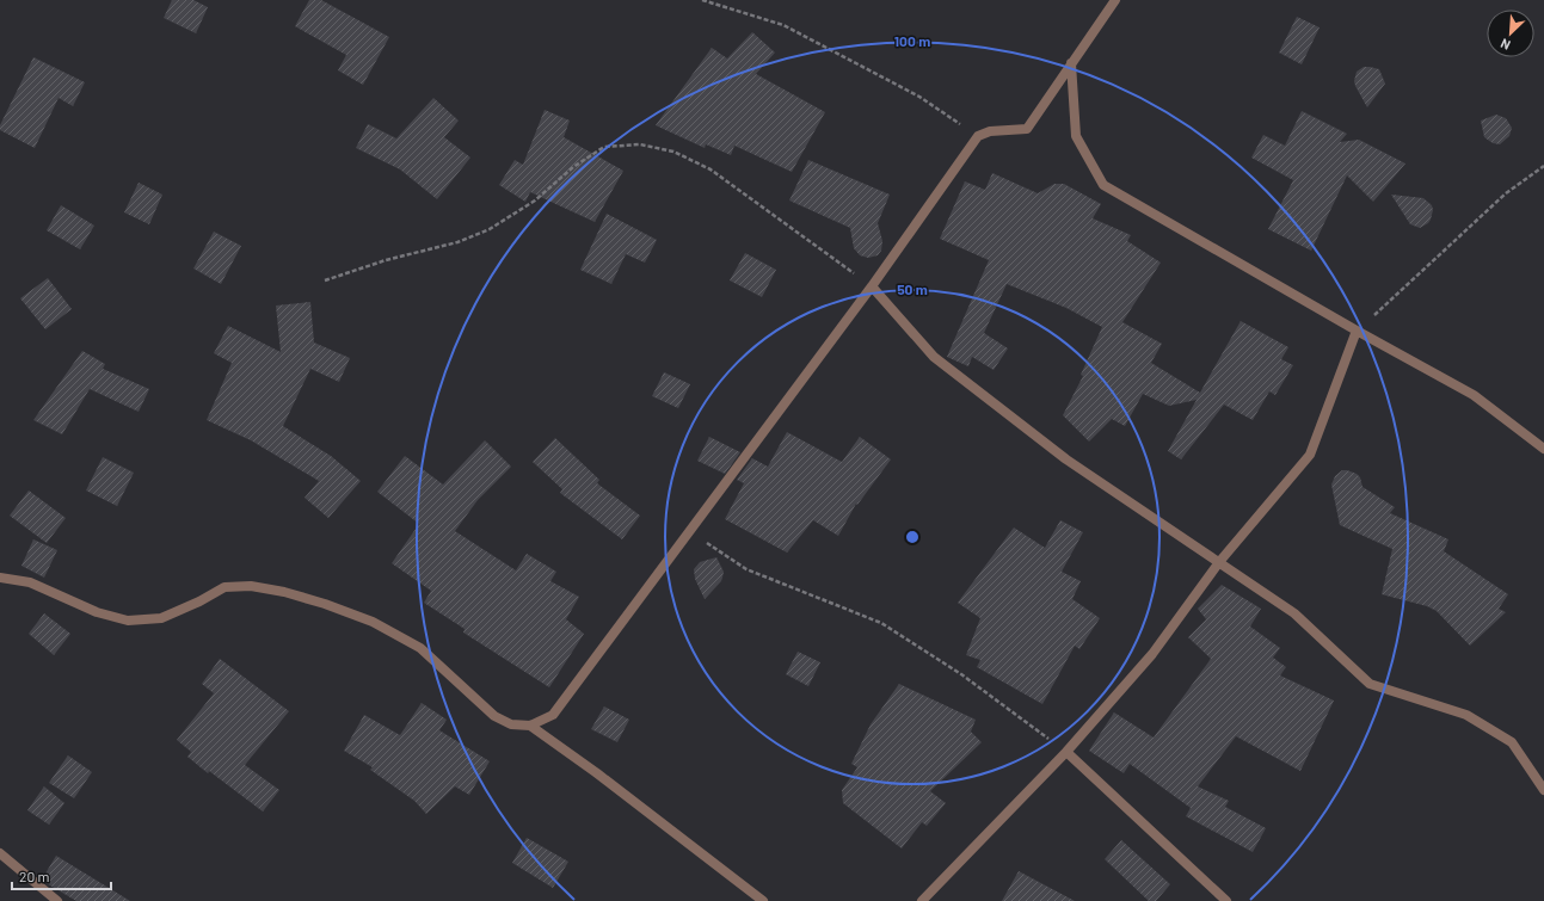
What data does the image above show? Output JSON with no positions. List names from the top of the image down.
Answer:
{
  "scale_bar": "20 m",
  "north": "bottom left",
  "rings": ["100 m", "50 m"]
}
